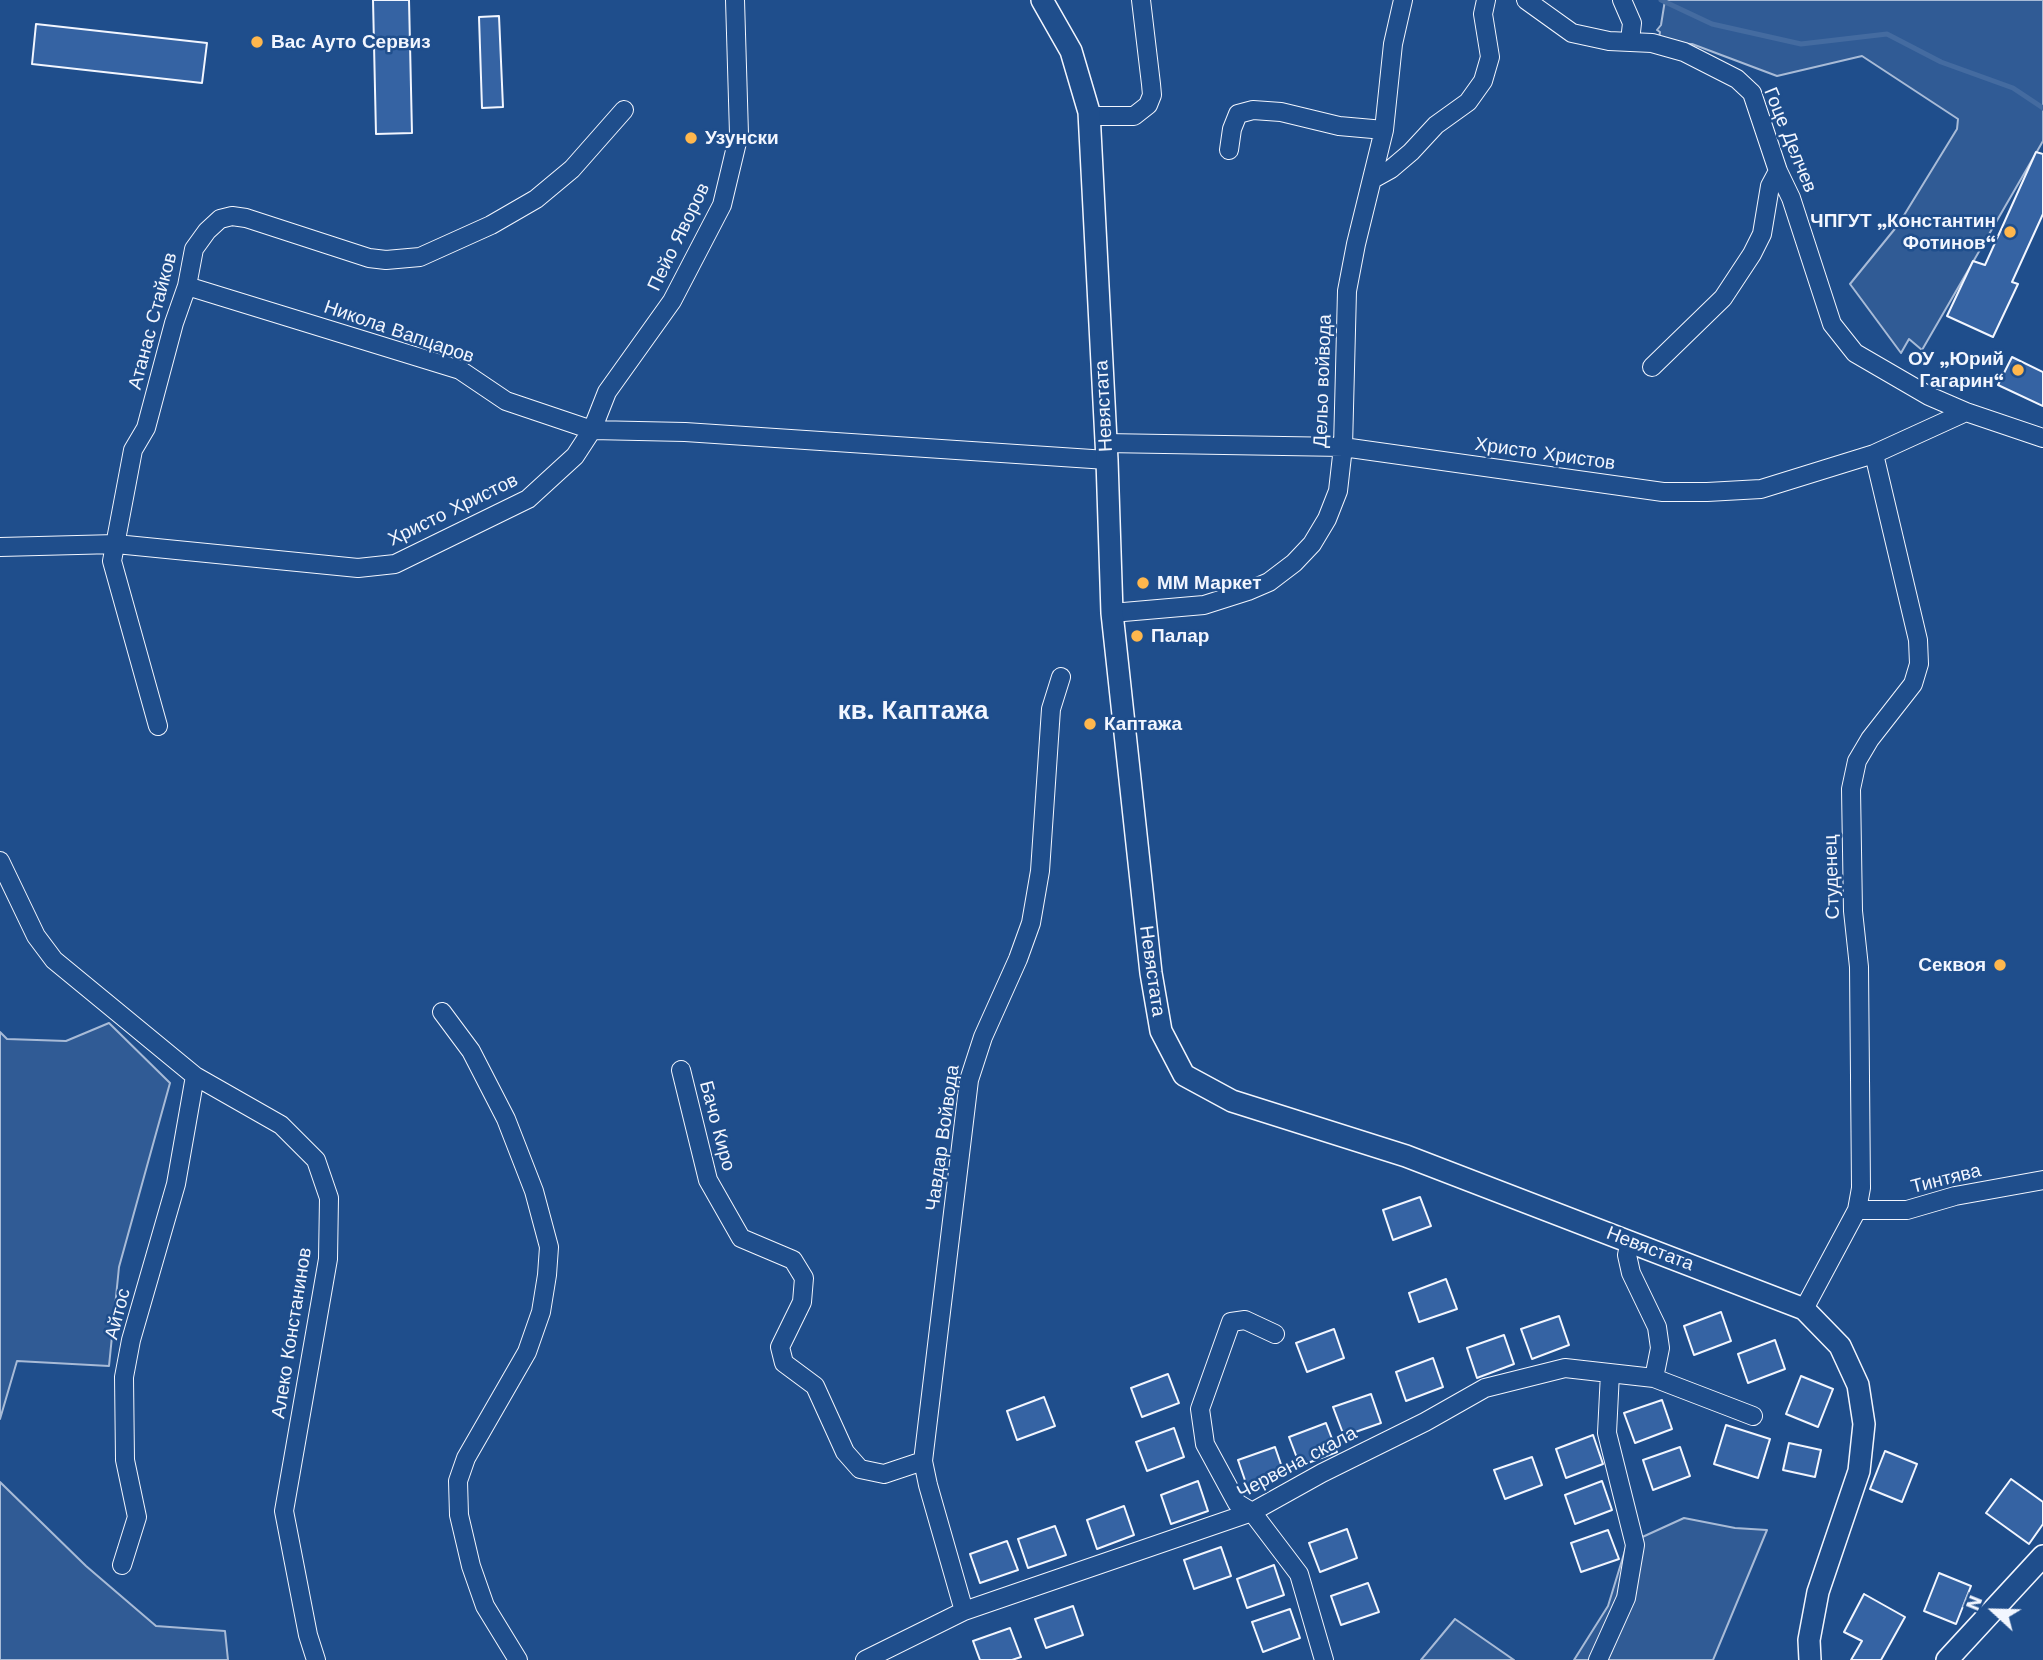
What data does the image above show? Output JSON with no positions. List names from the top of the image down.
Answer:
{
  "streets": {
    "street": [
      "Гоце Делчев",
      "Пейо Яворов",
      "Атанас Стайков",
      "Никола Вапцаров",
      "Дельо войвода",
      "Невястата",
      "Христо Христов",
      "Студенец",
      "Бачо Киро",
      "Чавдар Войвода",
      "Тинтява",
      "Айтос",
      "Алеко Констанинов",
      "Червена скала"
    ]
  },
  "crossings": [
    ["Гоце Делчев", "Христо Христов"],
    ["Пейо Яворов", "Никола Вапцаров"],
    ["Пейо Яворов", "Христо Христов"],
    ["Атанас Стайков", "Никола Вапцаров"],
    ["Атанас Стайков", "Христо Христов"],
    ["Никола Вапцаров", "Христо Христов"],
    ["Дельо войвода", "Невястата"],
    ["Дельо войвода", "Христо Христов"],
    ["Невястата", "Христо Христов"],
    ["Невястата", "Студенец"],
    ["Христо Христов", "Студенец"],
    ["Студенец", "Тинтява"],
    ["Бачо Киро", "Чавдар Войвода"],
    ["Чавдар Войвода", "Червена скала"],
    ["Айтос", "Алеко Констанинов"]
  ],
  "districts": ["кв. Каптажа"],
  "places": [
    "Вас Ауто Сервиз",
    "Узунски",
    "ЧПГУТ „Константин Фотинов“",
    "ОУ „Юрий Гагарин“",
    "ММ Маркет",
    "Палар",
    "Каптажа",
    "Секвоя"
  ],
  "north": "left"
}
